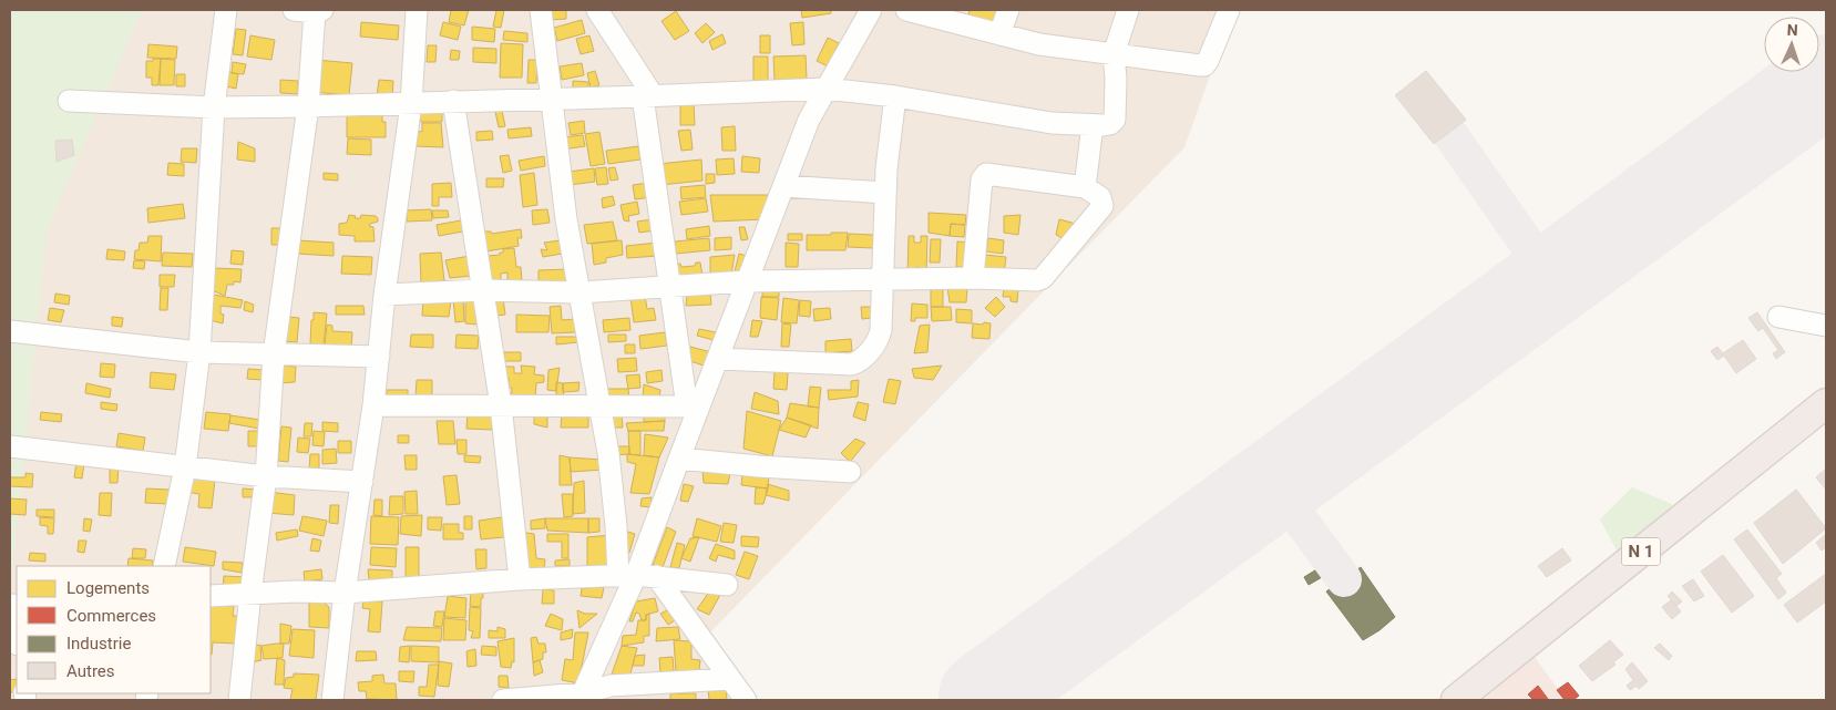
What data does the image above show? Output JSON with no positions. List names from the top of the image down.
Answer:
{
  "streets": {
    "highway": ["N 1"]
  },
  "legend": [
    "Logements",
    "Commerces",
    "Industrie",
    "Autres"
  ],
  "north": "top"
}
